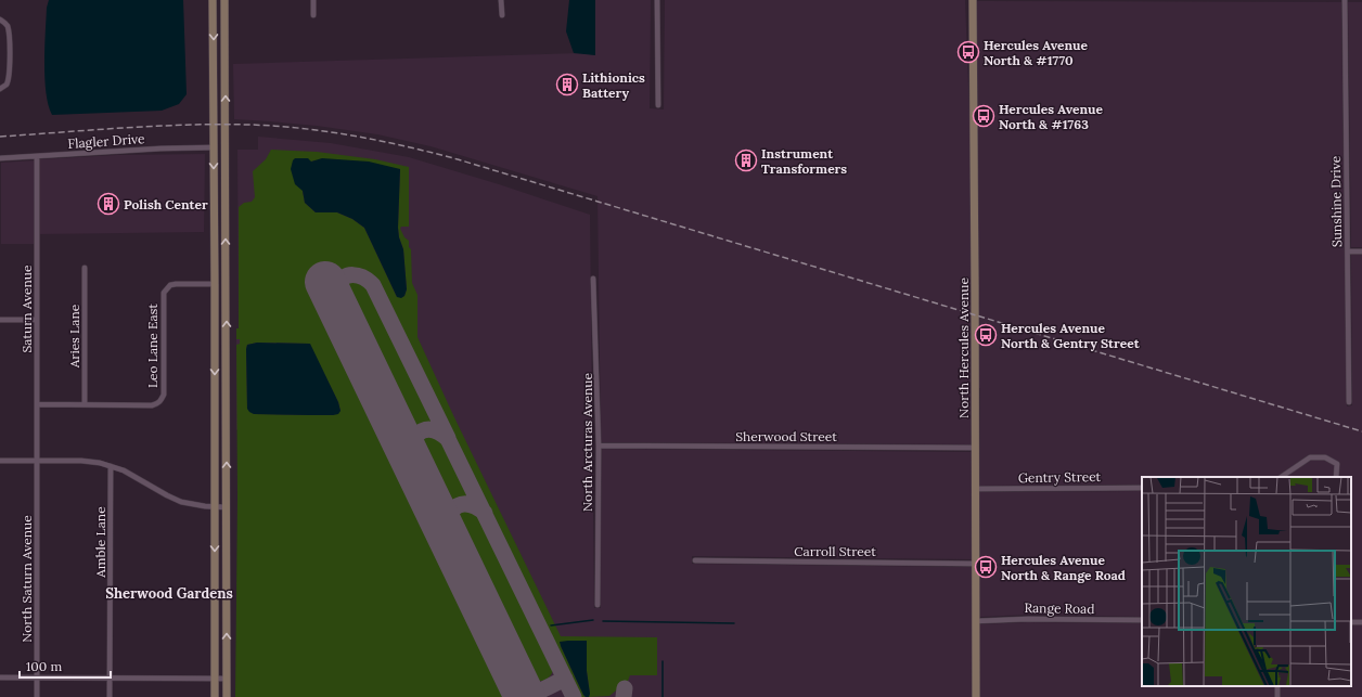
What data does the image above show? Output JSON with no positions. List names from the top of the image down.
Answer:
{
  "streets": {
    "main road": ["North Hercules Avenue"],
    "street": [
      "Flagler Drive",
      "Sunshine Drive",
      "Saturn Avenue",
      "Aries Lane",
      "Leo Lane East",
      "Sherwood Street",
      "North Arcturas Avenue",
      "Gentry Street",
      "Amble Lane",
      "Carroll Street",
      "North Saturn Avenue",
      "Range Road"
    ]
  },
  "crossings": [
    ["Flagler Drive", "Saturn Avenue"],
    ["Saturn Avenue", "North Saturn Avenue"],
    ["Aries Lane", "Leo Lane East"],
    ["North Hercules Avenue", "Sherwood Street"],
    ["North Hercules Avenue", "Gentry Street"],
    ["North Hercules Avenue", "Carroll Street"],
    ["North Hercules Avenue", "Range Road"],
    ["Sherwood Street", "North Arcturas Avenue"]
  ],
  "districts": ["Sherwood Gardens"],
  "places": {
    "bus stop": [
      "Hercules Avenue North & #1770",
      "Hercules Avenue North & #1763",
      "Hercules Avenue North & Gentry Street",
      "Hercules Avenue North & Range Road"
    ],
    "building": ["Lithionics Battery", "Instrument Transformers", "Polish Center"]
  },
  "scale_bar": "100 m"
}
